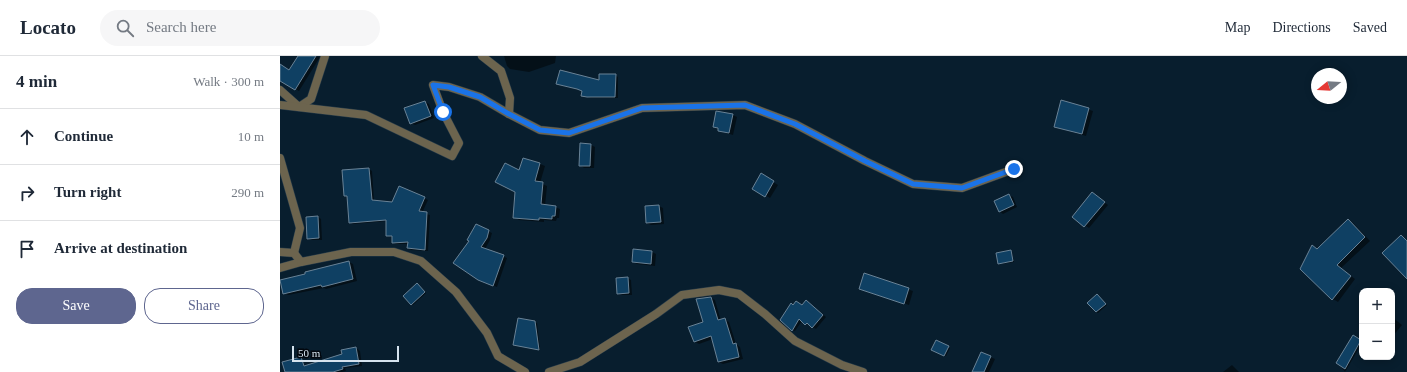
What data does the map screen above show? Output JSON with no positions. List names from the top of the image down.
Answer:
{
  "scale_bar": "50 m",
  "north": "left",
  "page": {
    "header": "Locato",
    "search": "Search here",
    "nav": ["Map", "Directions", "Saved"],
    "heading": ["4 min", "Walk · 300 m"],
    "list": [
      ["Continue", "10 m"],
      ["Turn right", "290 m"],
      "Arrive at destination"
    ],
    "buttons": ["Save", "Share"],
    "map_buttons": ["+", "−"],
    "scale": "50 m"
  }
}
